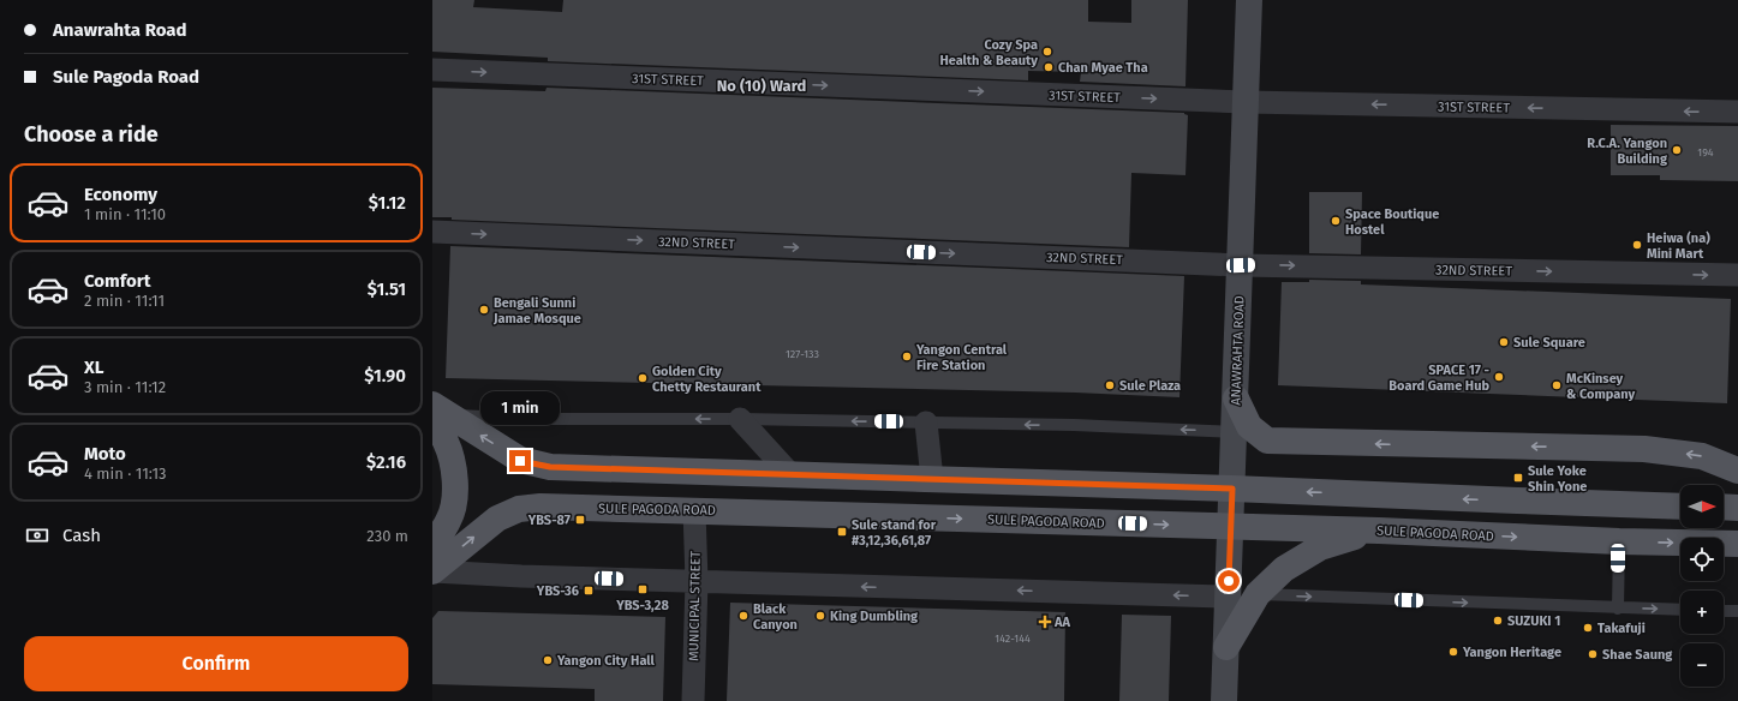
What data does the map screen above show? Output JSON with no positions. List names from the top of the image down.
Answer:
{
  "streets": {
    "main road": ["ANAWRAHTA ROAD", "SULE PAGODA ROAD"],
    "street": ["31ST STREET", "32ND STREET", "MUNICIPAL STREET"]
  },
  "crossings": [
    ["31ST STREET", "ANAWRAHTA ROAD"],
    ["32ND STREET", "ANAWRAHTA ROAD"],
    ["ANAWRAHTA ROAD", "SULE PAGODA ROAD"],
    ["SULE PAGODA ROAD", "MUNICIPAL STREET"]
  ],
  "one_way": ["32ND STREET"],
  "districts": ["No (10) Ward"],
  "places": {
    "other": [
      "Cozy Spa Health & Beauty",
      "Chan Myae Tha",
      "R.C.A. Yangon Building",
      "Space Boutique Hostel",
      "Heiwa (na) Mini Mart",
      "Bengali Sunni Jamae Mosque",
      "Sule Square",
      "Yangon Central Fire Station",
      "SPACE 17 - Board Game Hub",
      "Golden City Chetty Restaurant",
      "Sule Plaza",
      "McKinsey & Company",
      "Black Canyon",
      "King Dumbling",
      "SUZUKI 1",
      "Takafuji",
      "Yangon Heritage",
      "Shae Saung",
      "Yangon City Hall"
    ],
    "transit": [
      "Sule Yoke Shin Yone",
      "YBS-87",
      "Sule stand for #3,12,36,61,87",
      "YBS-3,28",
      "YBS-36"
    ],
    "health": ["AA"]
  },
  "house_numbers": ["194", "127-133", "142-144"],
  "north": "right",
  "page": {
    "banner": ["Anawrahta Road", "Sule Pagoda Road"],
    "heading": "Choose a ride",
    "list": [
      {
        "name": "Economy",
        "note": "1 min · 11:10",
        "value": "$1.12"
      },
      {
        "name": "Comfort",
        "note": "2 min · 11:11",
        "value": "$1.51"
      },
      {
        "name": "XL",
        "note": "3 min · 11:12",
        "value": "$1.90"
      },
      {
        "name": "Moto",
        "note": "4 min · 11:13",
        "value": "$2.16"
      }
    ],
    "bubble": "1 min",
    "map_buttons": ["+", "−"],
    "pay": ["Cash", "230 m"],
    "buttons": "Confirm"
  }
}
